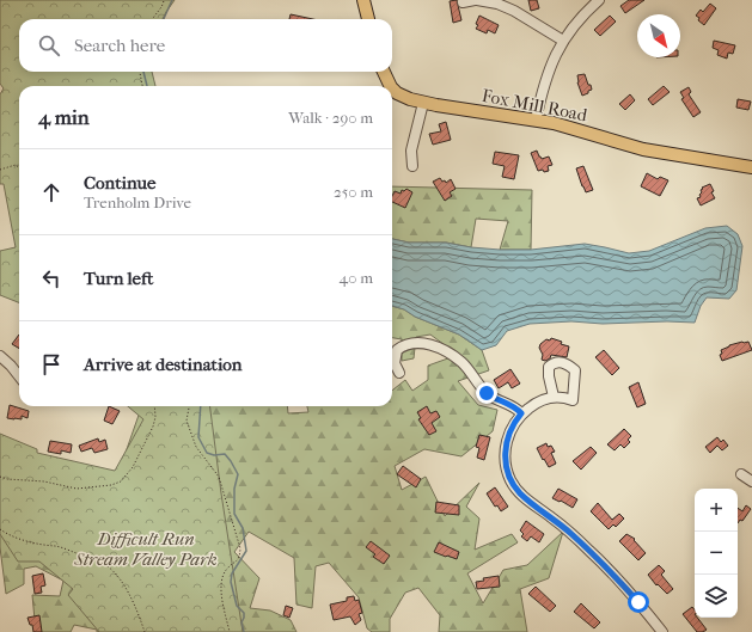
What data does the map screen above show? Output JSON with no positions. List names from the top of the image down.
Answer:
{
  "streets": {
    "main road": ["Fox Mill Road"]
  },
  "parks": ["Difficult Run Stream Valley Park"],
  "north": "bottom right",
  "page": {
    "search": "Search here",
    "heading": ["4 min", "Walk · 290 m"],
    "list": [
      ["Continue", "Trenholm Drive", "250 m"],
      ["Turn left", "40 m"],
      "Arrive at destination"
    ],
    "map_buttons": ["+", "−"]
  }
}
